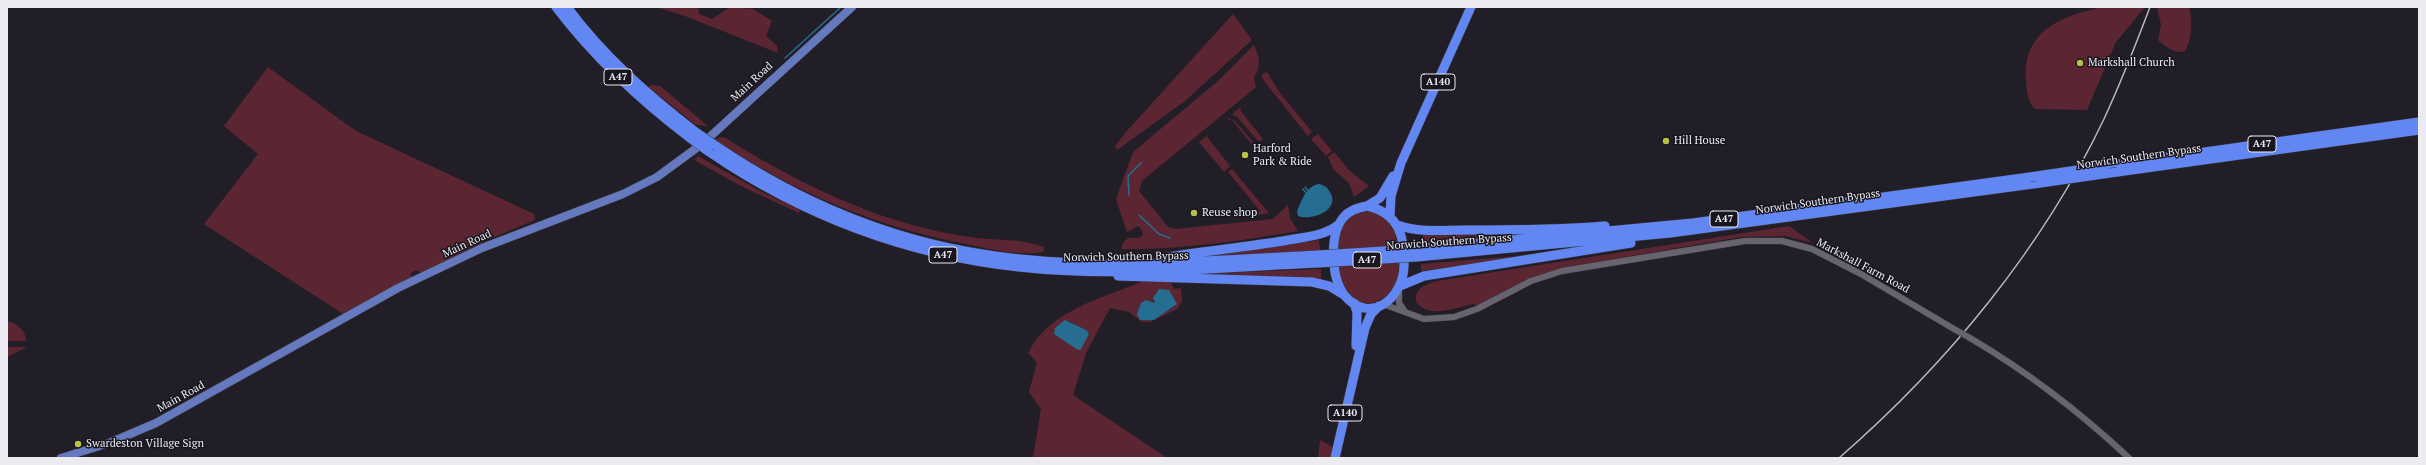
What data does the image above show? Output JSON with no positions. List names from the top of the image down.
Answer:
{
  "streets": {
    "highway": ["A47", "A140", "Norwich Southern Bypass"],
    "main road": ["Main Road"],
    "street": ["Markshall Farm Road"]
  },
  "crossings": [
    ["A47", "A140"],
    ["A47", "Norwich Southern Bypass"],
    ["A47", "Markshall Farm Road"],
    ["A140", "Markshall Farm Road"]
  ],
  "places": [
    "Markshall Church",
    "Hill House",
    "Harford Park & Ride",
    "Reuse shop",
    "Swardeston Village Sign"
  ]
}
